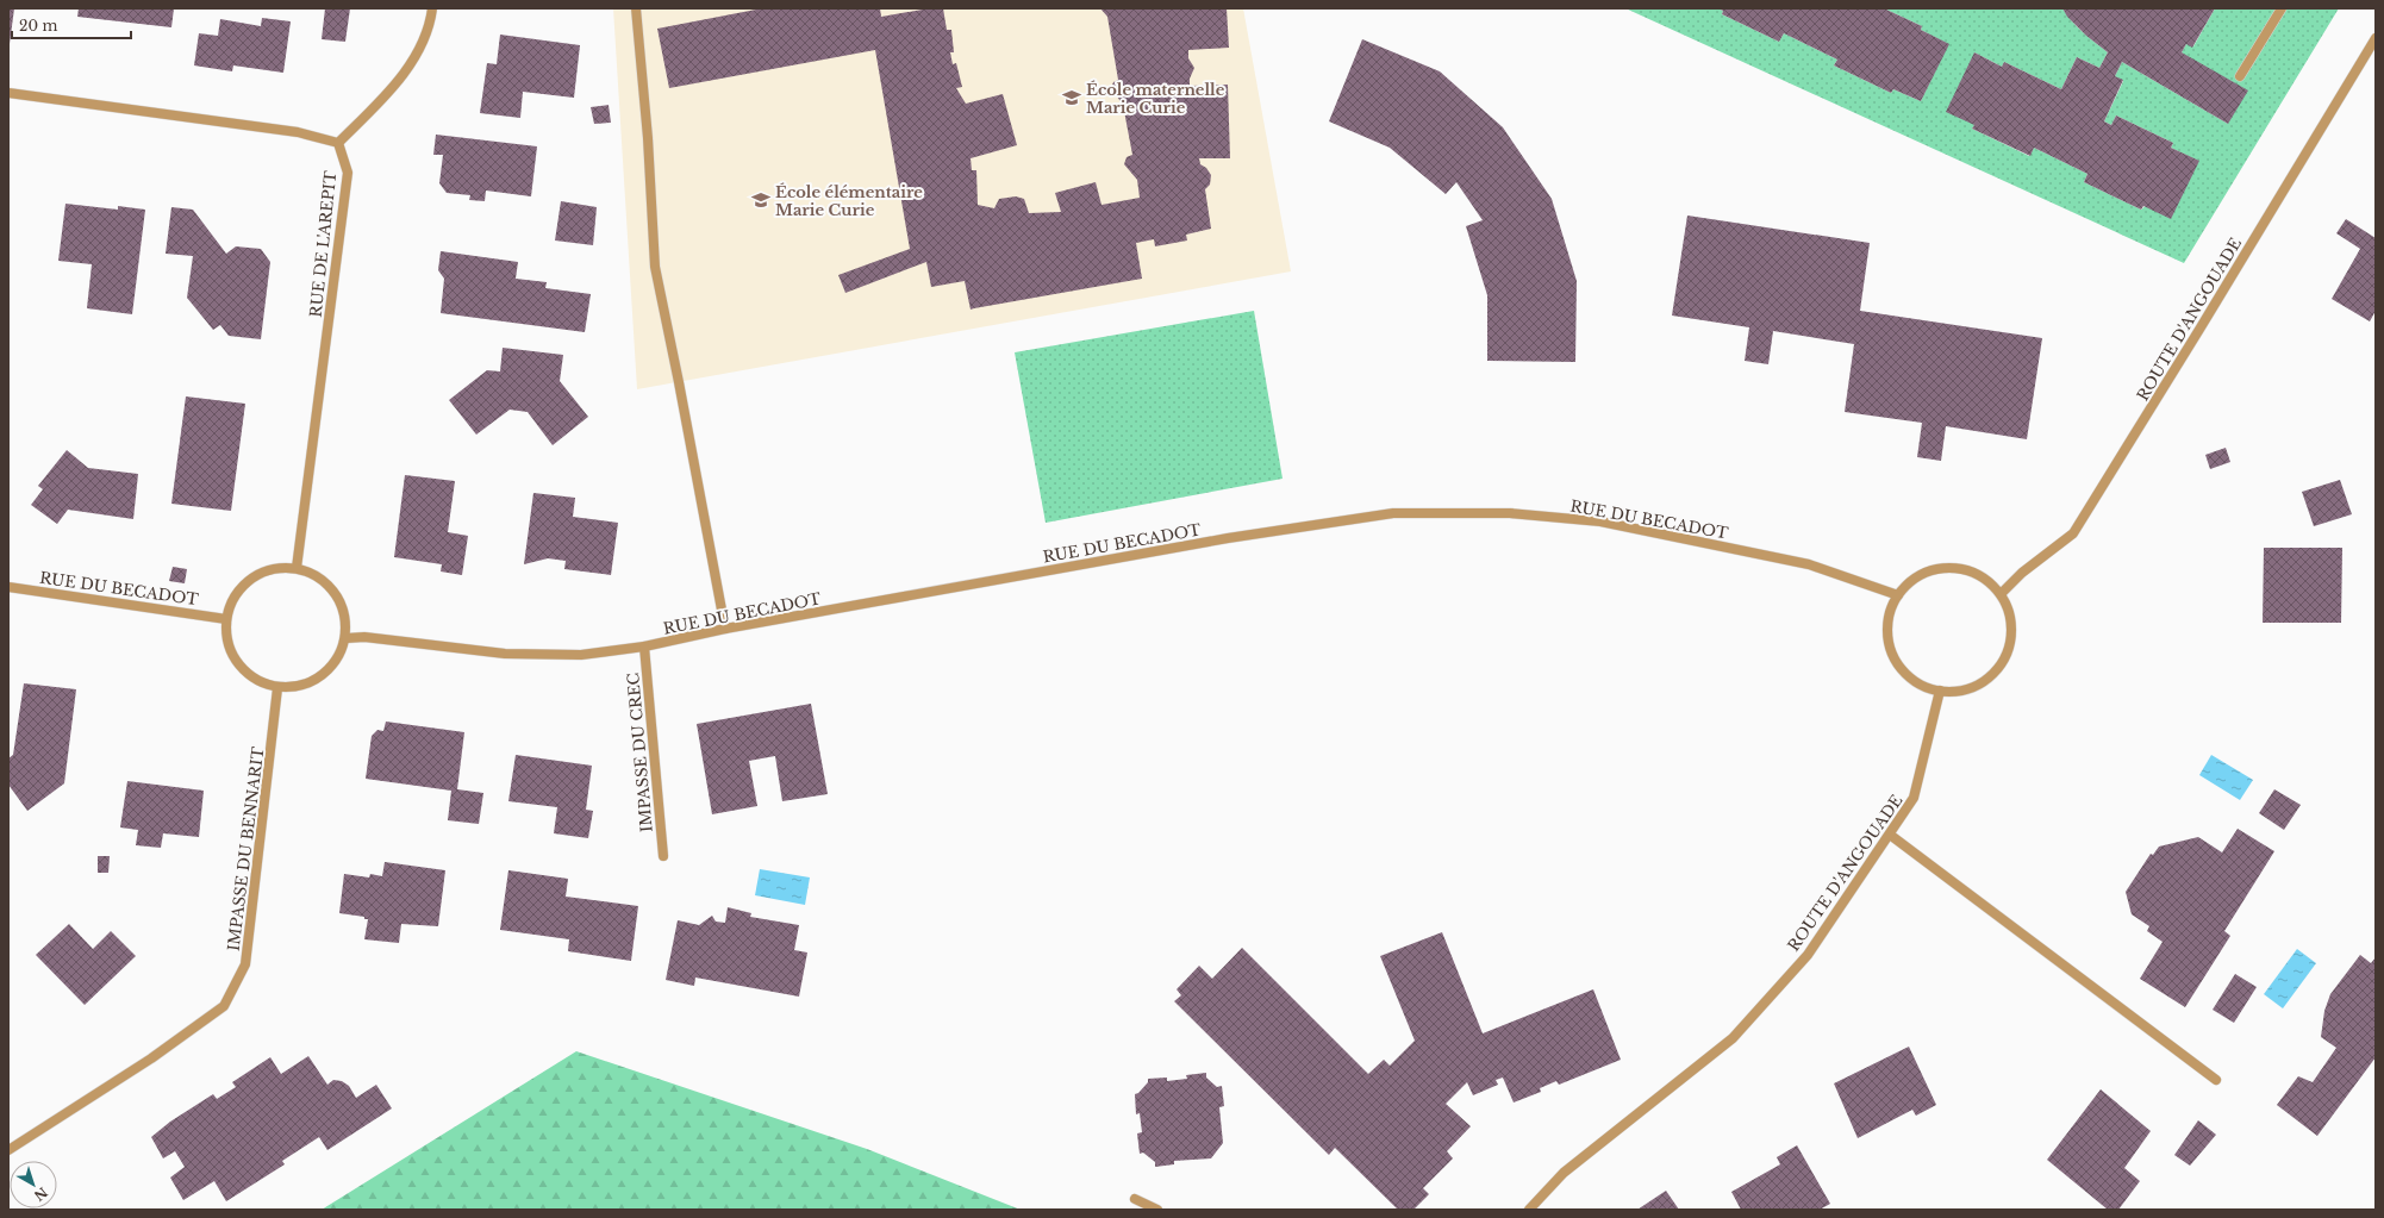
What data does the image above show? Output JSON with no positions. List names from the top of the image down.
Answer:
{
  "streets": {
    "street": [
      "RUE DE L'AREPIT",
      "ROUTE D'ANGOUADE",
      "RUE DU BECADOT",
      "IMPASSE DU CREC",
      "IMPASSE DU BENNARIT"
    ]
  },
  "crossings": [
    ["RUE DE L'AREPIT", "RUE DU BECADOT"],
    ["RUE DE L'AREPIT", "IMPASSE DU BENNARIT"],
    ["ROUTE D'ANGOUADE", "RUE DU BECADOT"],
    ["RUE DU BECADOT", "IMPASSE DU CREC"],
    ["RUE DU BECADOT", "IMPASSE DU BENNARIT"]
  ],
  "places": {
    "school or university": ["École maternelle Marie Curie", "École élémentaire Marie Curie"]
  },
  "scale_bar": "20 m",
  "north": "bottom right"
}
